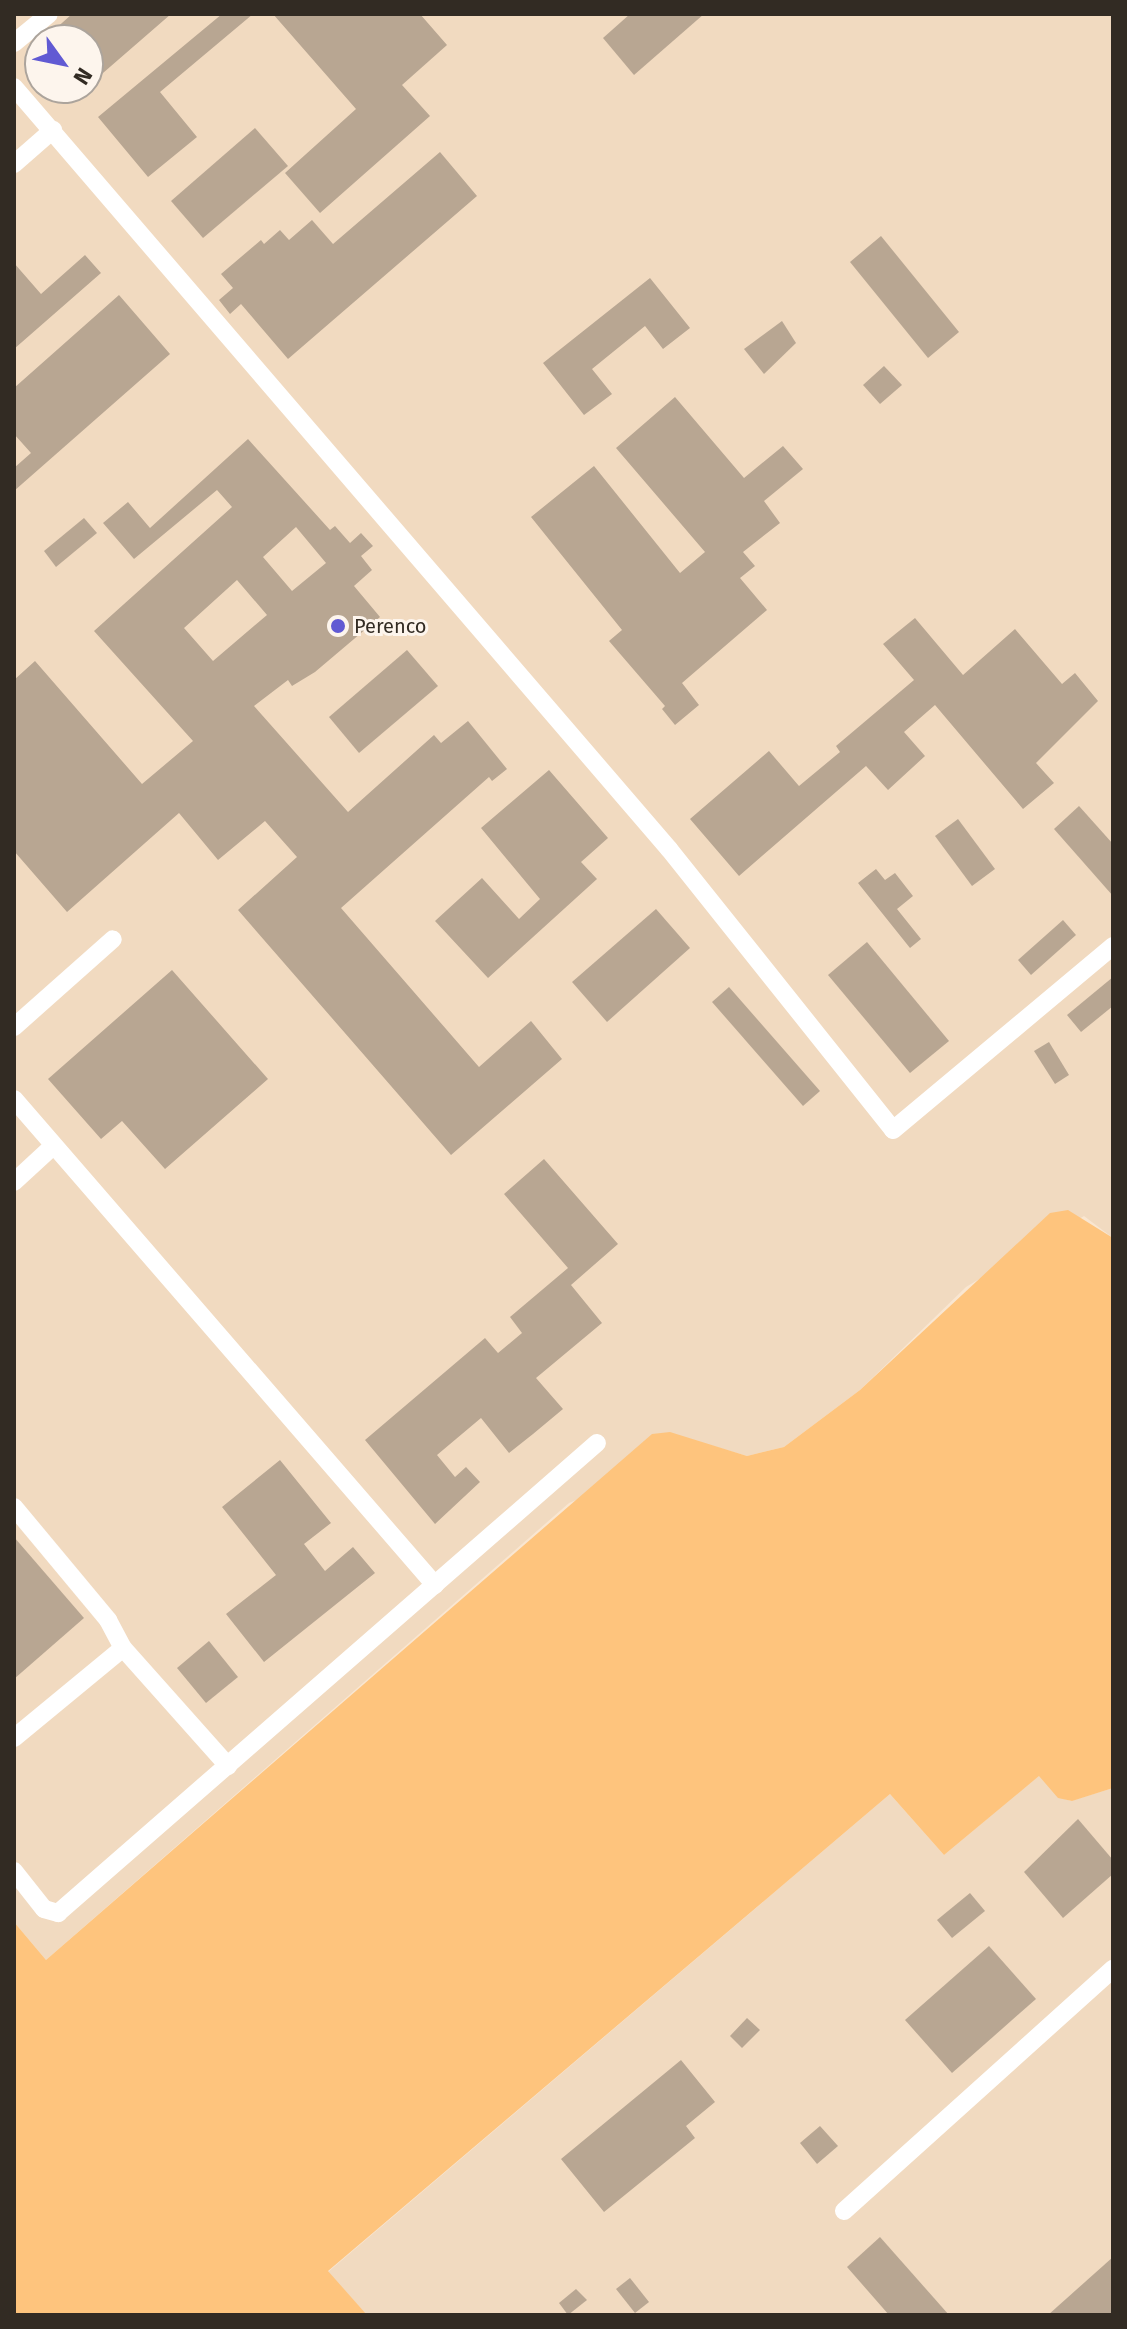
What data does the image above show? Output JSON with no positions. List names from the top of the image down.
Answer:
{
  "places": ["Perenco"],
  "north": "bottom right"
}
